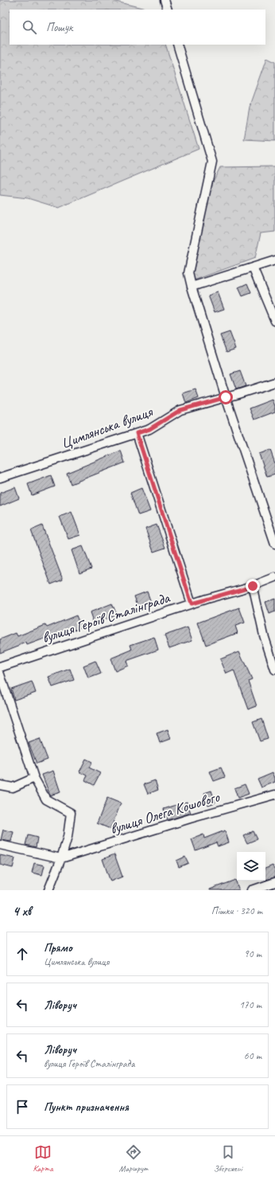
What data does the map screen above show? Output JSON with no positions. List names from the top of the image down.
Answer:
{
  "streets": {
    "street": ["Цимлянська вулиця", "вулиця Героїв Сталінграда", "вулиця Олега Кошового"]
  },
  "page": {
    "search": "Пошук",
    "heading": ["4 хв", "Пішки · 320 m"],
    "list": [
      ["Прямо", "Цимлянська вулиця", "90 m"],
      ["Ліворуч", "170 m"],
      ["Ліворуч", "вулиця Героїв Сталінграда", "60 m"],
      "Пункт призначення"
    ],
    "nav": ["Карта", "Маршрут", "Збережені"]
  }
}
